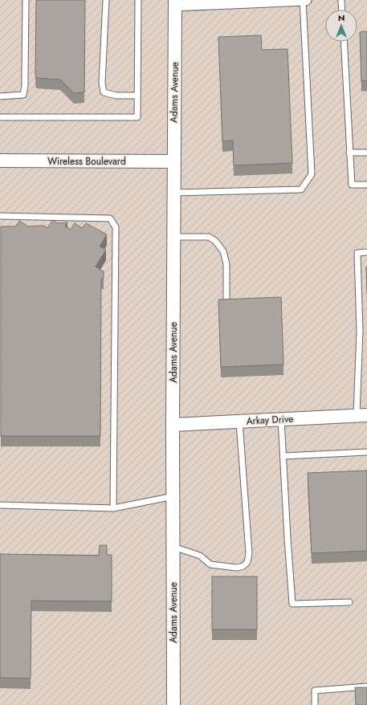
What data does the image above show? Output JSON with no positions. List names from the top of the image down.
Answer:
{
  "streets": {
    "street": ["Adams Avenue", "Wireless Boulevard", "Arkay Drive"]
  },
  "crossings": [
    ["Adams Avenue", "Wireless Boulevard"],
    ["Adams Avenue", "Arkay Drive"]
  ],
  "north": "top"
}
